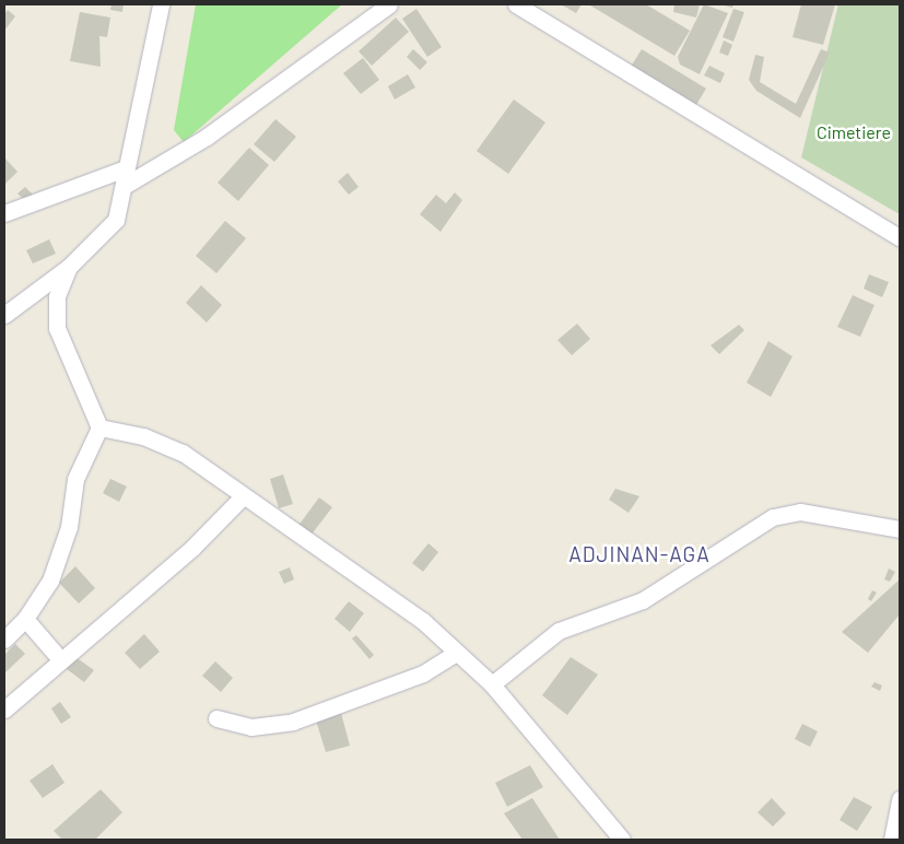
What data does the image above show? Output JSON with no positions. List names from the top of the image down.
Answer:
{
  "districts": ["ADJINAN-AGA"],
  "parks": ["Cimetiere"]
}
